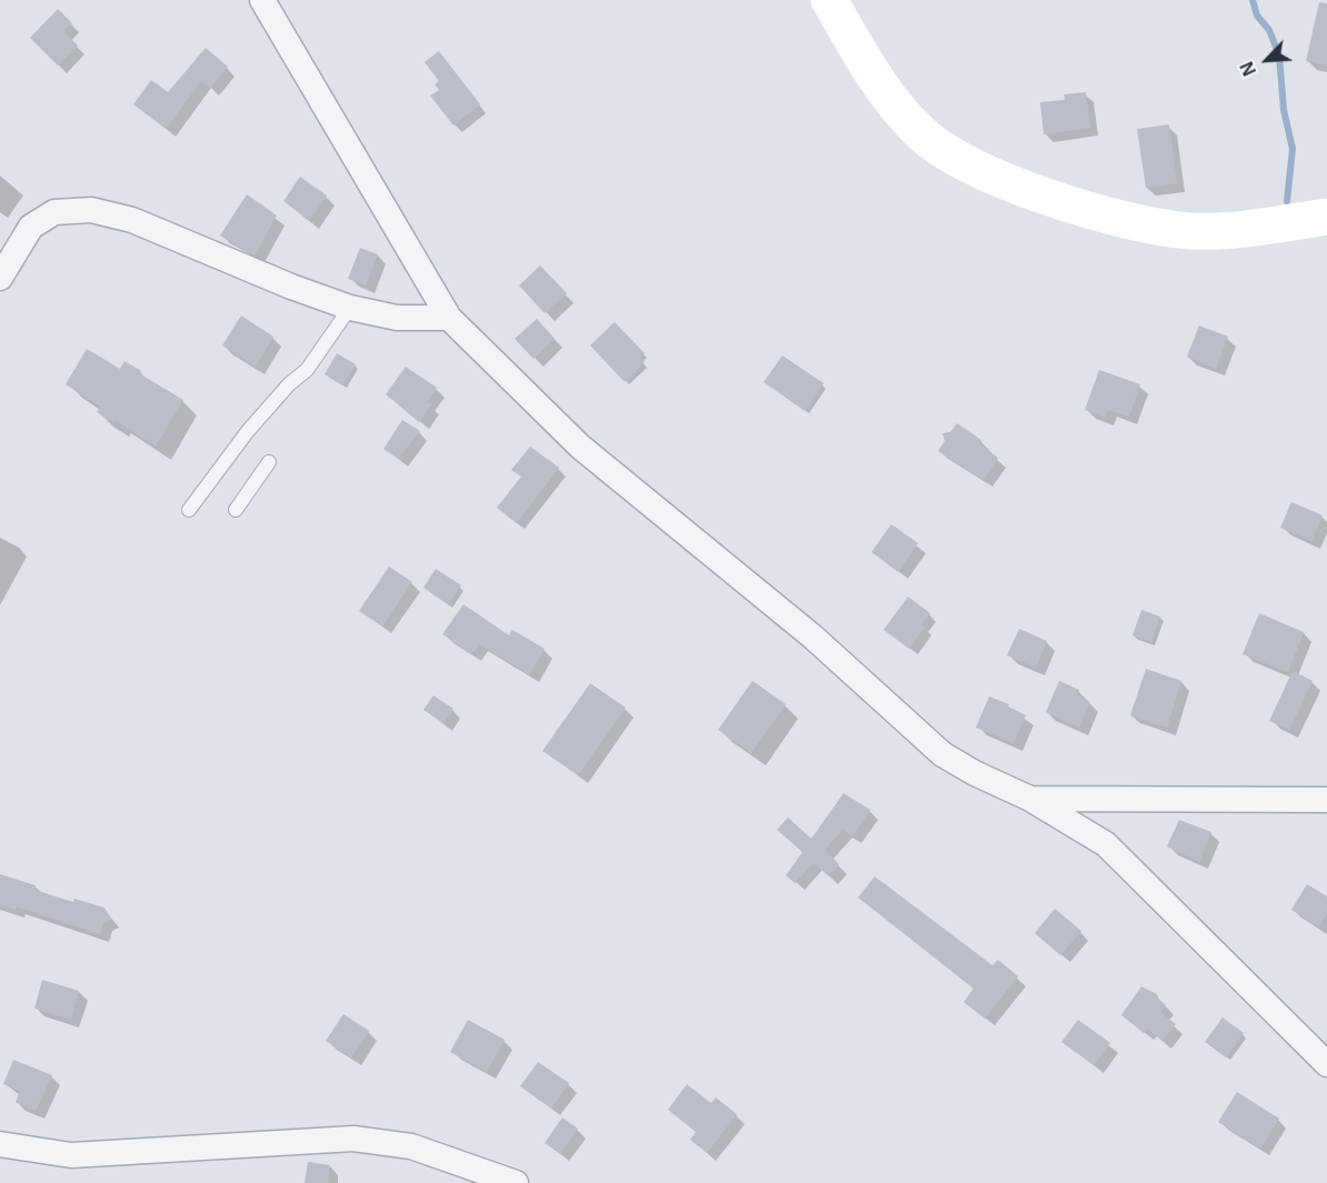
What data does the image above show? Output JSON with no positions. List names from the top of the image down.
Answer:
{
  "north": "bottom left"
}
